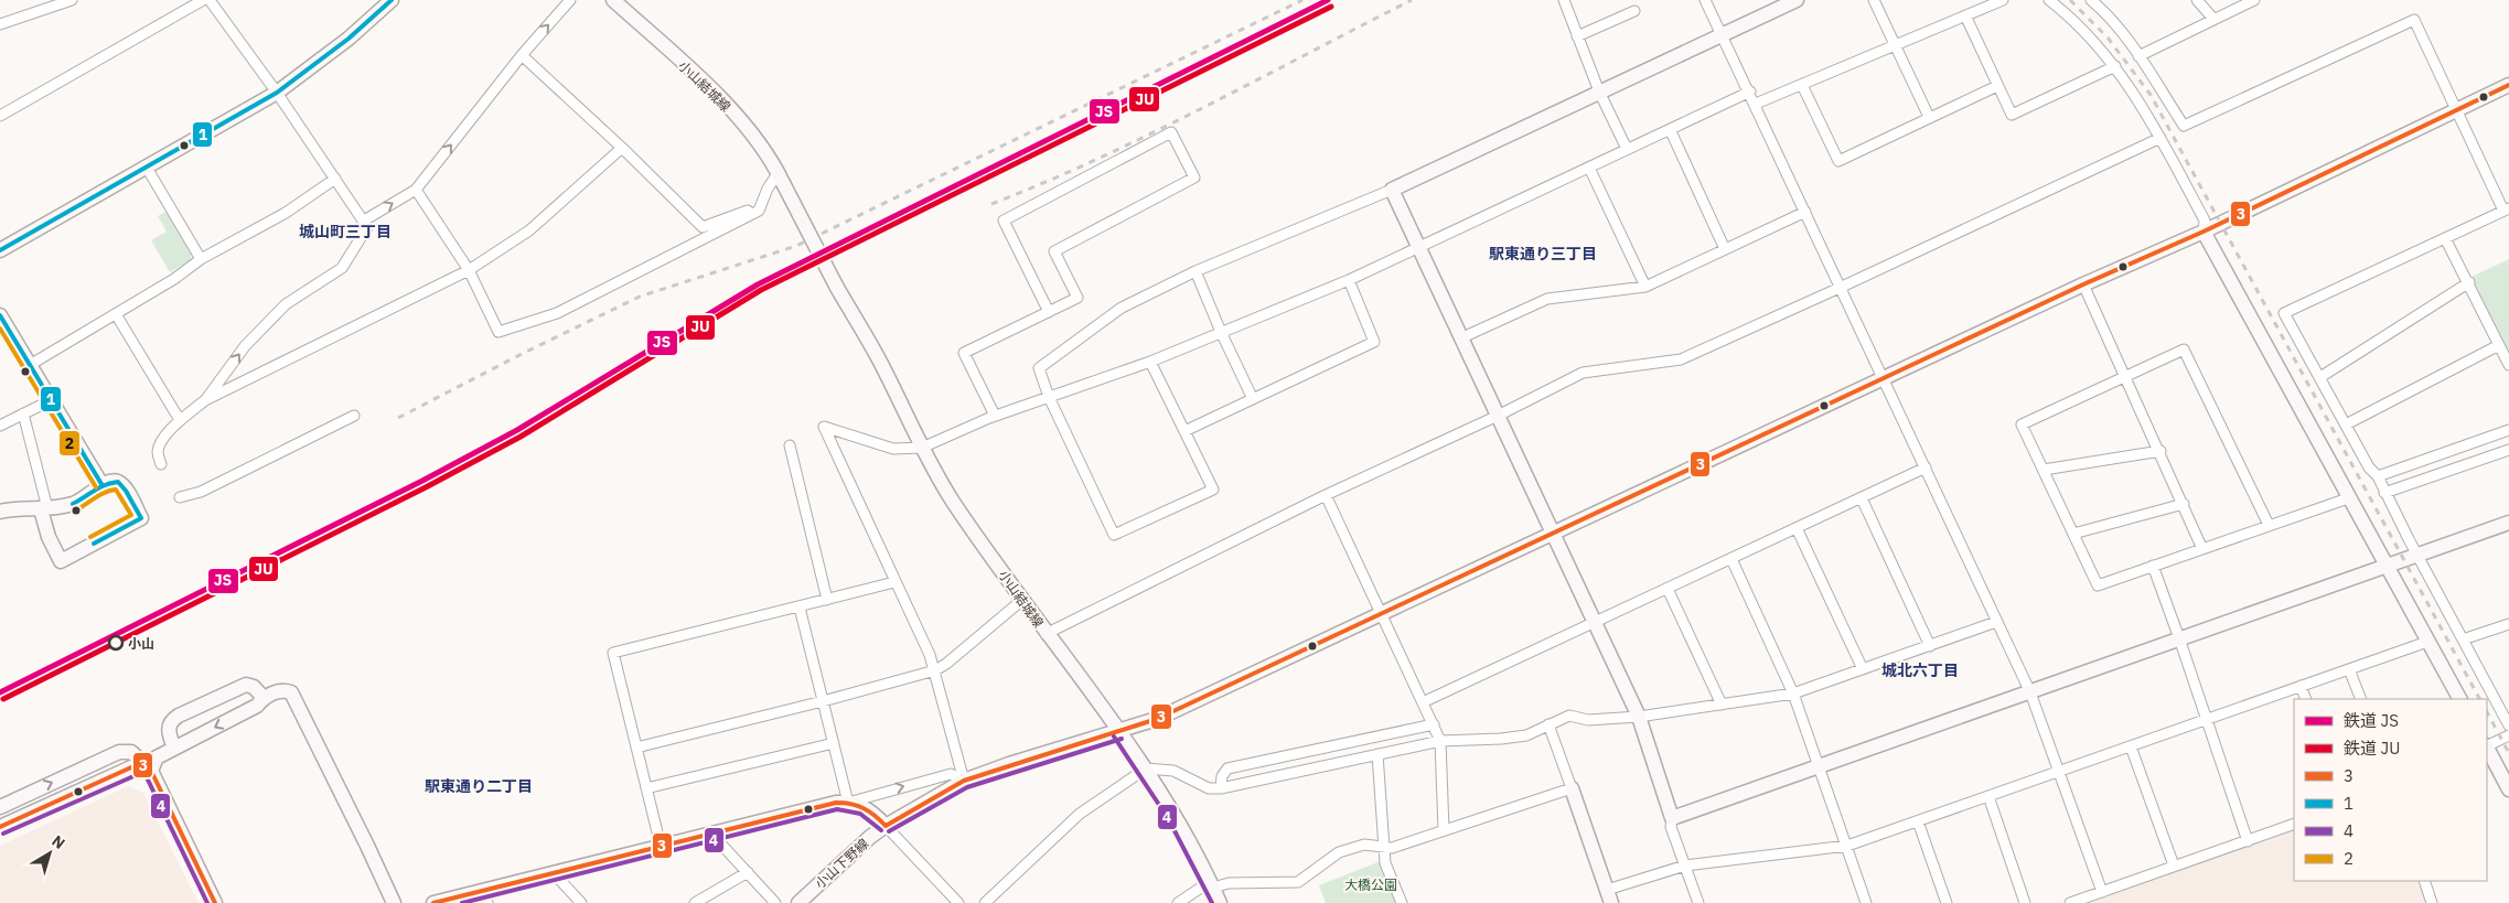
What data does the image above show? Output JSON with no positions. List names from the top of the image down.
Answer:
{
  "streets": {
    "street": ["小山結城線", "小山下野線"]
  },
  "crossings": [
    ["小山結城線", "小山下野線"]
  ],
  "districts": [
    "城山町三丁目",
    "駅東通り三丁目",
    "城北六丁目",
    "駅東通り二丁目"
  ],
  "parks": ["大橋公園"],
  "places": ["小山"],
  "lines": [
    "rail line JS",
    "transit line 1",
    "rail line JU",
    "transit line 3",
    "transit line 2",
    "transit line 4"
  ],
  "legend": [
    "鉄道 JS",
    "鉄道 JU",
    "3",
    "1",
    "4",
    "2"
  ],
  "north": "top right"
}
